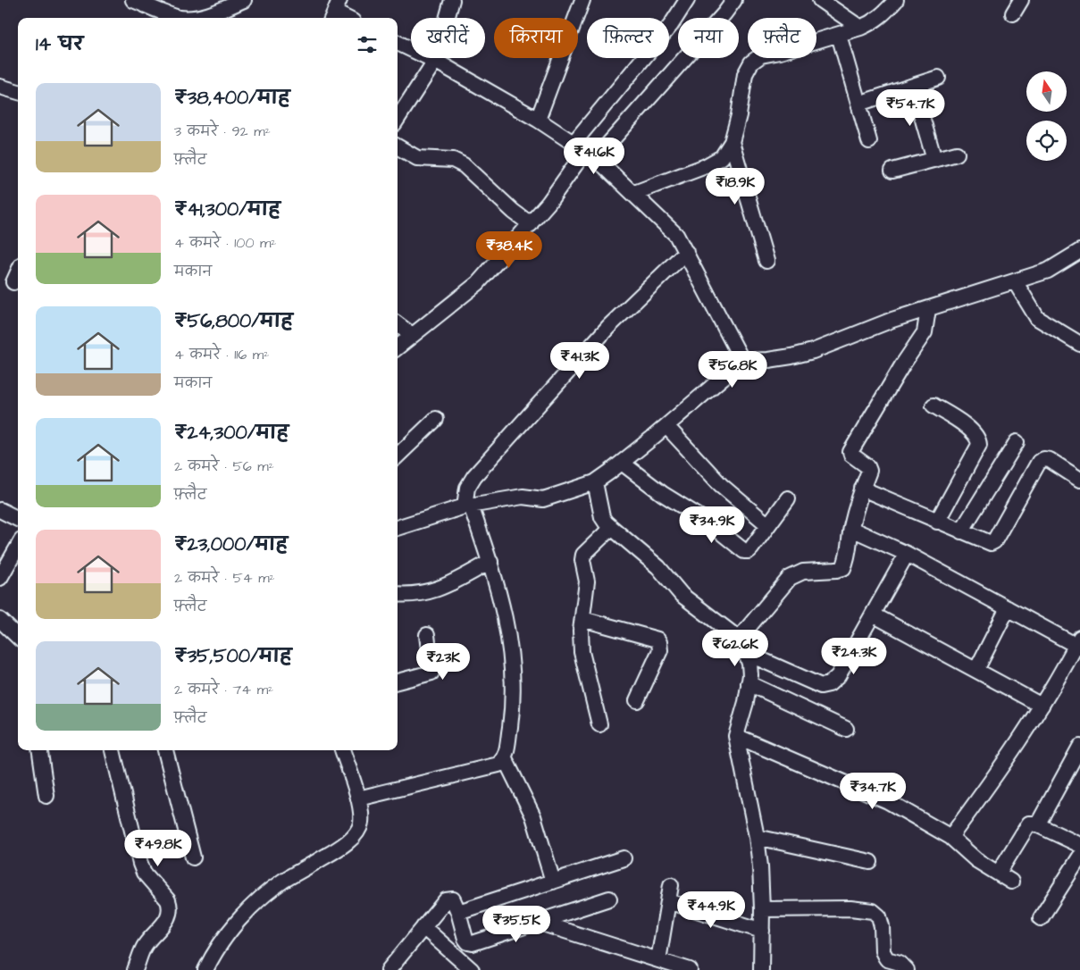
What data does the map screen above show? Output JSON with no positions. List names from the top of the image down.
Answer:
{
  "north": "top",
  "page": {
    "chip": [
      "खरीदें",
      "किराया",
      "फ़िल्टर",
      "नया",
      "फ़्लैट"
    ],
    "heading": "14 घर",
    "list": [
      {
        "name": "₹38,400/माह",
        "note": "3 कमरे · 92 m² · फ़्लैट"
      },
      {
        "name": "₹41,300/माह",
        "note": "4 कमरे · 100 m² · मकान"
      },
      {
        "name": "₹56,800/माह",
        "note": "4 कमरे · 116 m² · मकान"
      },
      {
        "name": "₹24,300/माह",
        "note": "2 कमरे · 56 m² · फ़्लैट"
      },
      {
        "name": "₹23,000/माह",
        "note": "2 कमरे · 54 m² · फ़्लैट"
      },
      {
        "name": "₹35,500/माह",
        "note": "2 कमरे · 74 m² · फ़्लैट"
      }
    ],
    "price": [
      "₹54.7K",
      "₹41.6K",
      "₹18.9K",
      "₹38.4K",
      "₹41.3K",
      "₹56.8K",
      "₹34.9K",
      "₹62.6K",
      "₹24.3K",
      "₹23K",
      "₹34.7K",
      "₹49.8K",
      "₹44.9K",
      "₹35.5K"
    ]
  }
}
